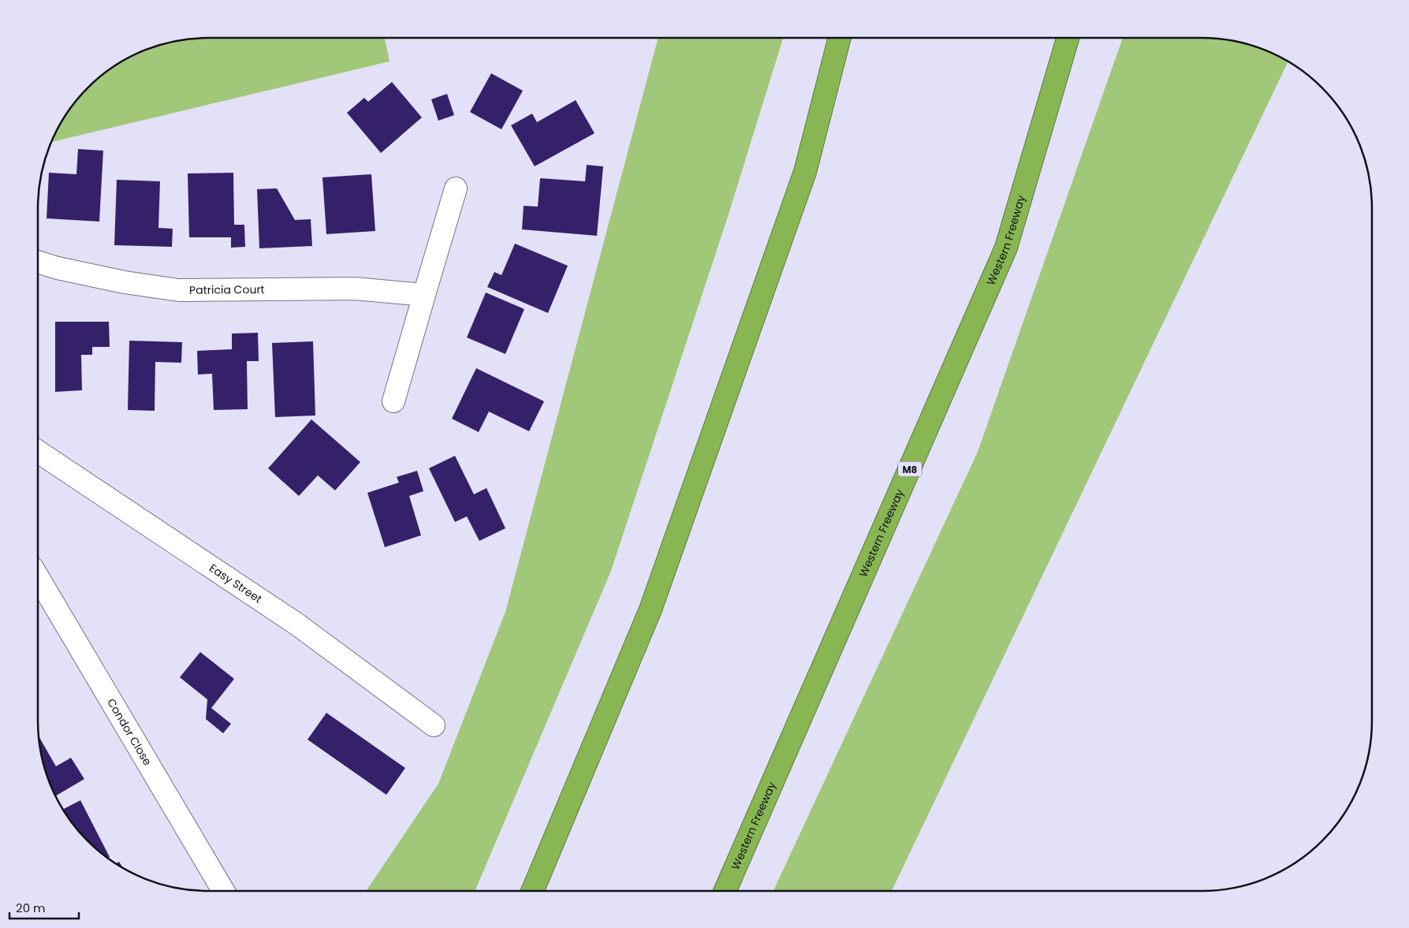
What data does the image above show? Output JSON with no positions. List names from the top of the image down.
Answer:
{
  "streets": {
    "highway": ["Western Freeway", "M8"],
    "street": ["Patricia Court", "Easy Street", "Condor Close"]
  },
  "scale_bar": "20 m"
}
